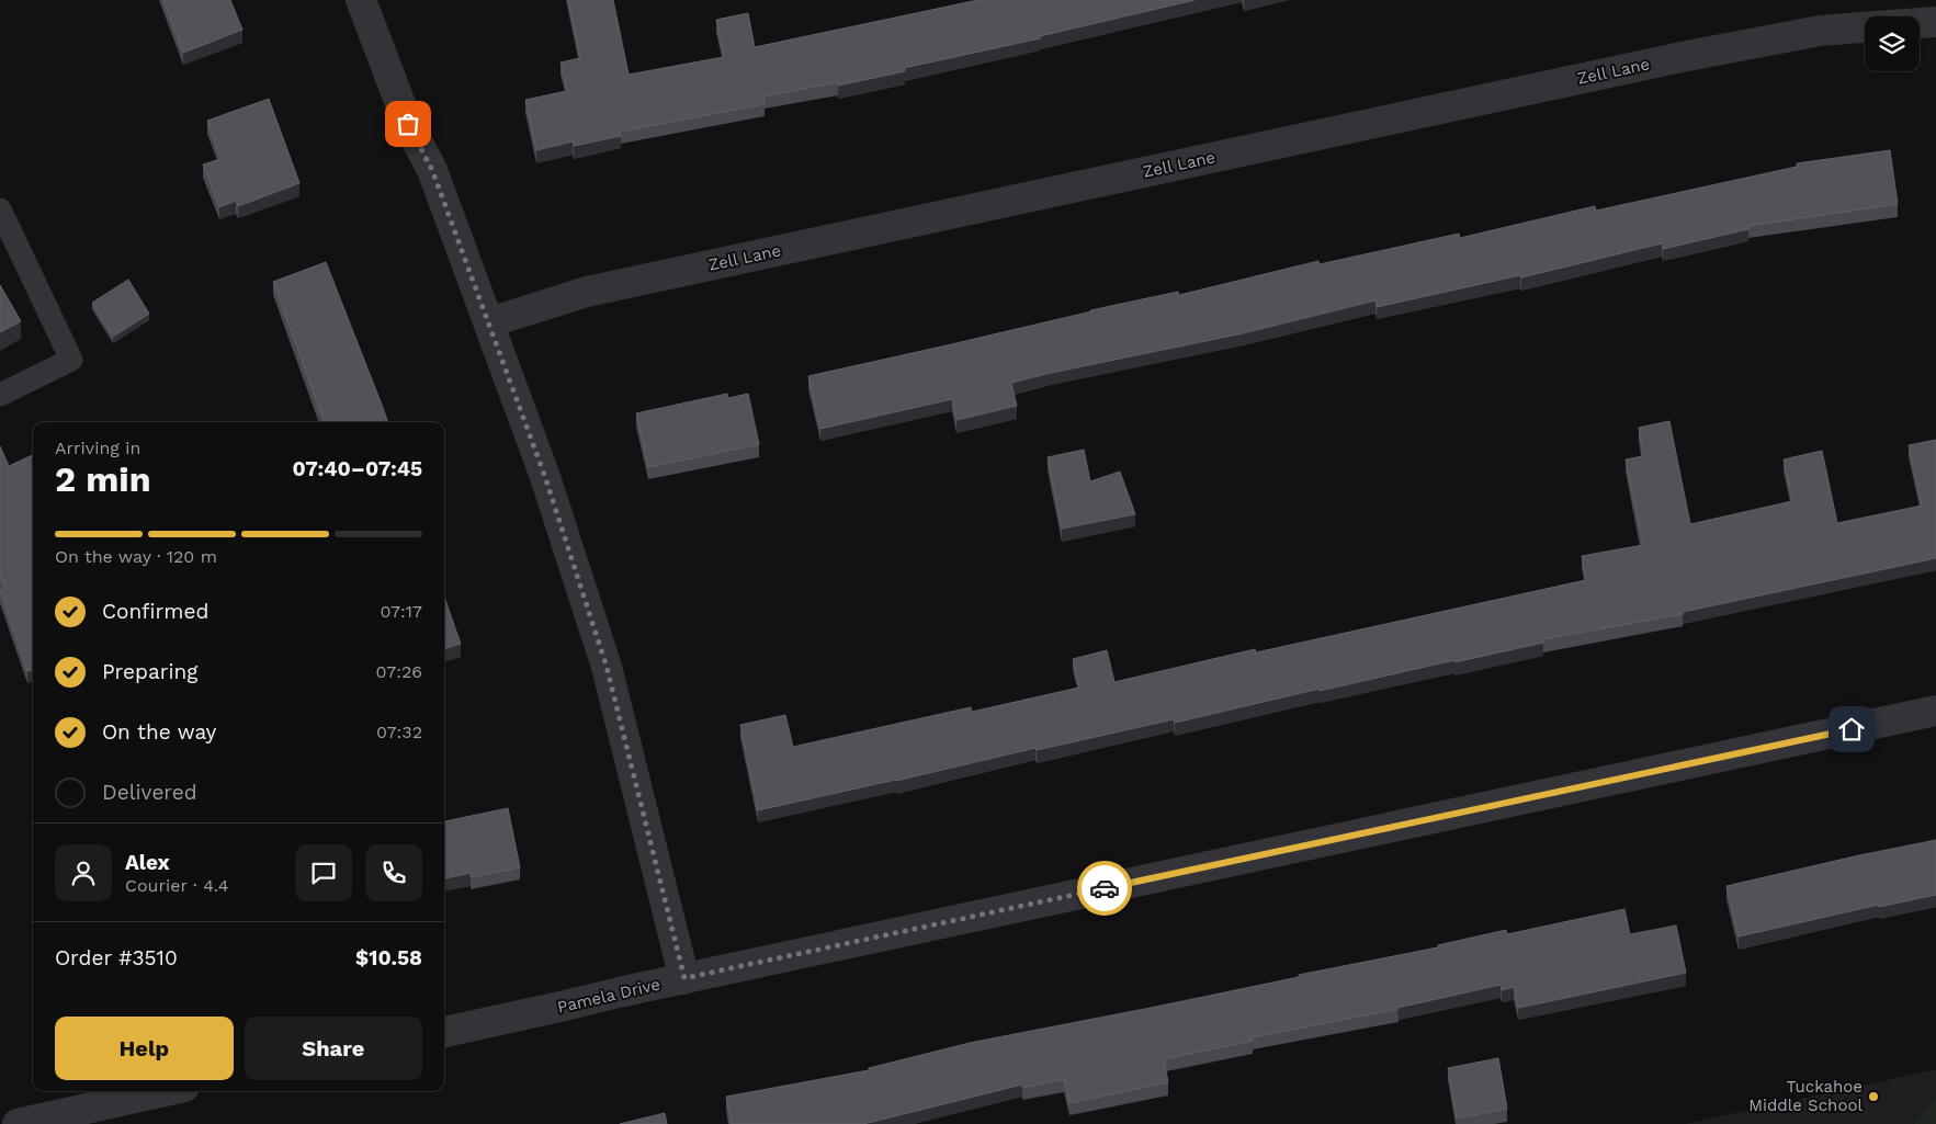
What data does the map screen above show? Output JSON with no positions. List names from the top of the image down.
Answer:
{
  "streets": {
    "street": ["Zell Lane", "Pamela Drive"]
  },
  "places": ["Tuckahoe Middle School"],
  "page": {
    "heading": ["2 min", "Arriving in", "07:40–07:45"],
    "panel": [
      "Alex",
      "Courier · 4.4",
      "Order #3510",
      "$10.58"
    ],
    "bar": "On the way · 120 m",
    "list": [
      ["Confirmed", "07:17"],
      ["Preparing", "07:26"],
      ["On the way", "07:32"],
      "Delivered"
    ],
    "buttons": ["Help", "Share"]
  }
}
